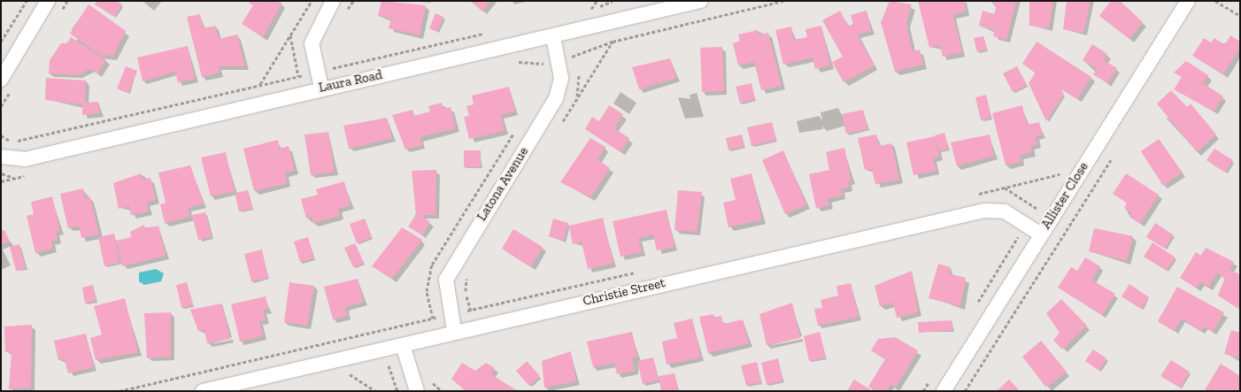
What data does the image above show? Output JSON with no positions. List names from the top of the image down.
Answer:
{
  "streets": {
    "street": [
      "Laura Road",
      "Latona Avenue",
      "Allister Close",
      "Christie Street"
    ]
  },
  "crossings": [
    ["Laura Road", "Latona Avenue"],
    ["Latona Avenue", "Christie Street"],
    ["Allister Close", "Christie Street"]
  ]
}
